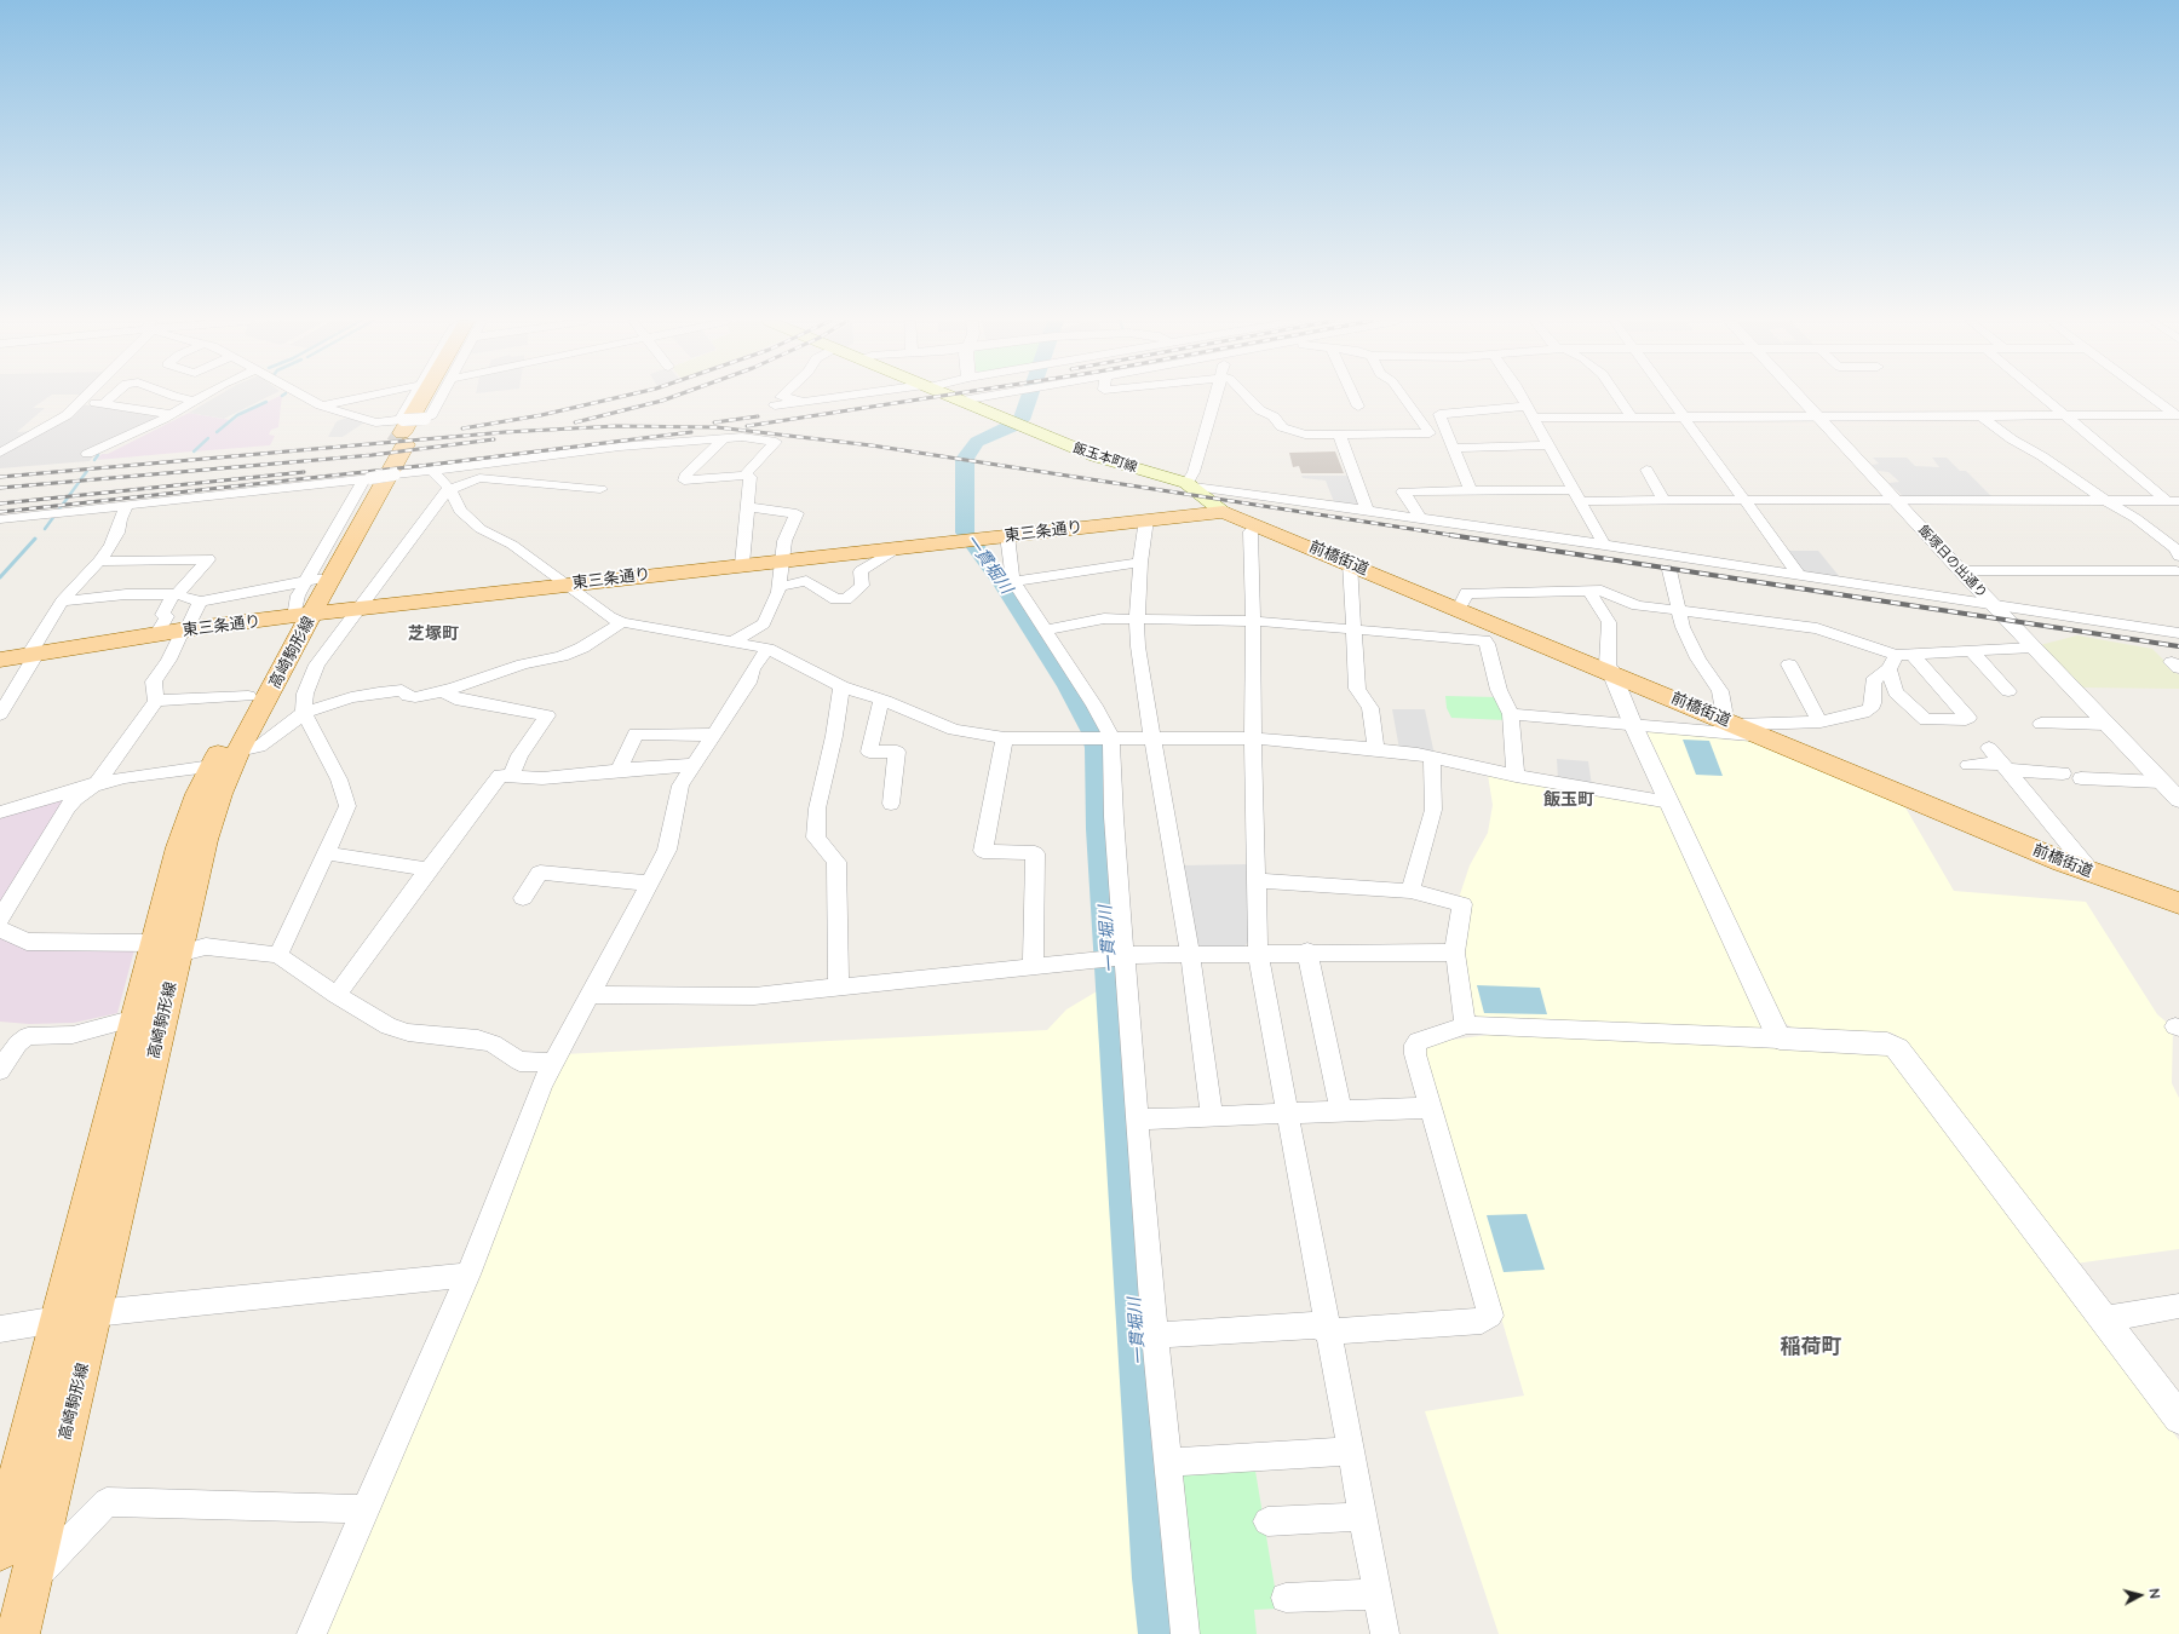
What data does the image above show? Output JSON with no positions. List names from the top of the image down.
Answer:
{
  "streets": {
    "main road": [
      "飯玉本町線",
      "東三条通り",
      "前橋街道",
      "高崎駒形線"
    ],
    "street": ["飯塚日の出通り"]
  },
  "crossings": [
    ["飯玉本町線", "東三条通り"],
    ["飯玉本町線", "前橋街道"],
    ["東三条通り", "前橋街道"],
    ["東三条通り", "高崎駒形線"]
  ],
  "districts": ["芝塚町", "飯玉町", "稲荷町"],
  "water": ["一貫堀川"],
  "north": "right"
}
